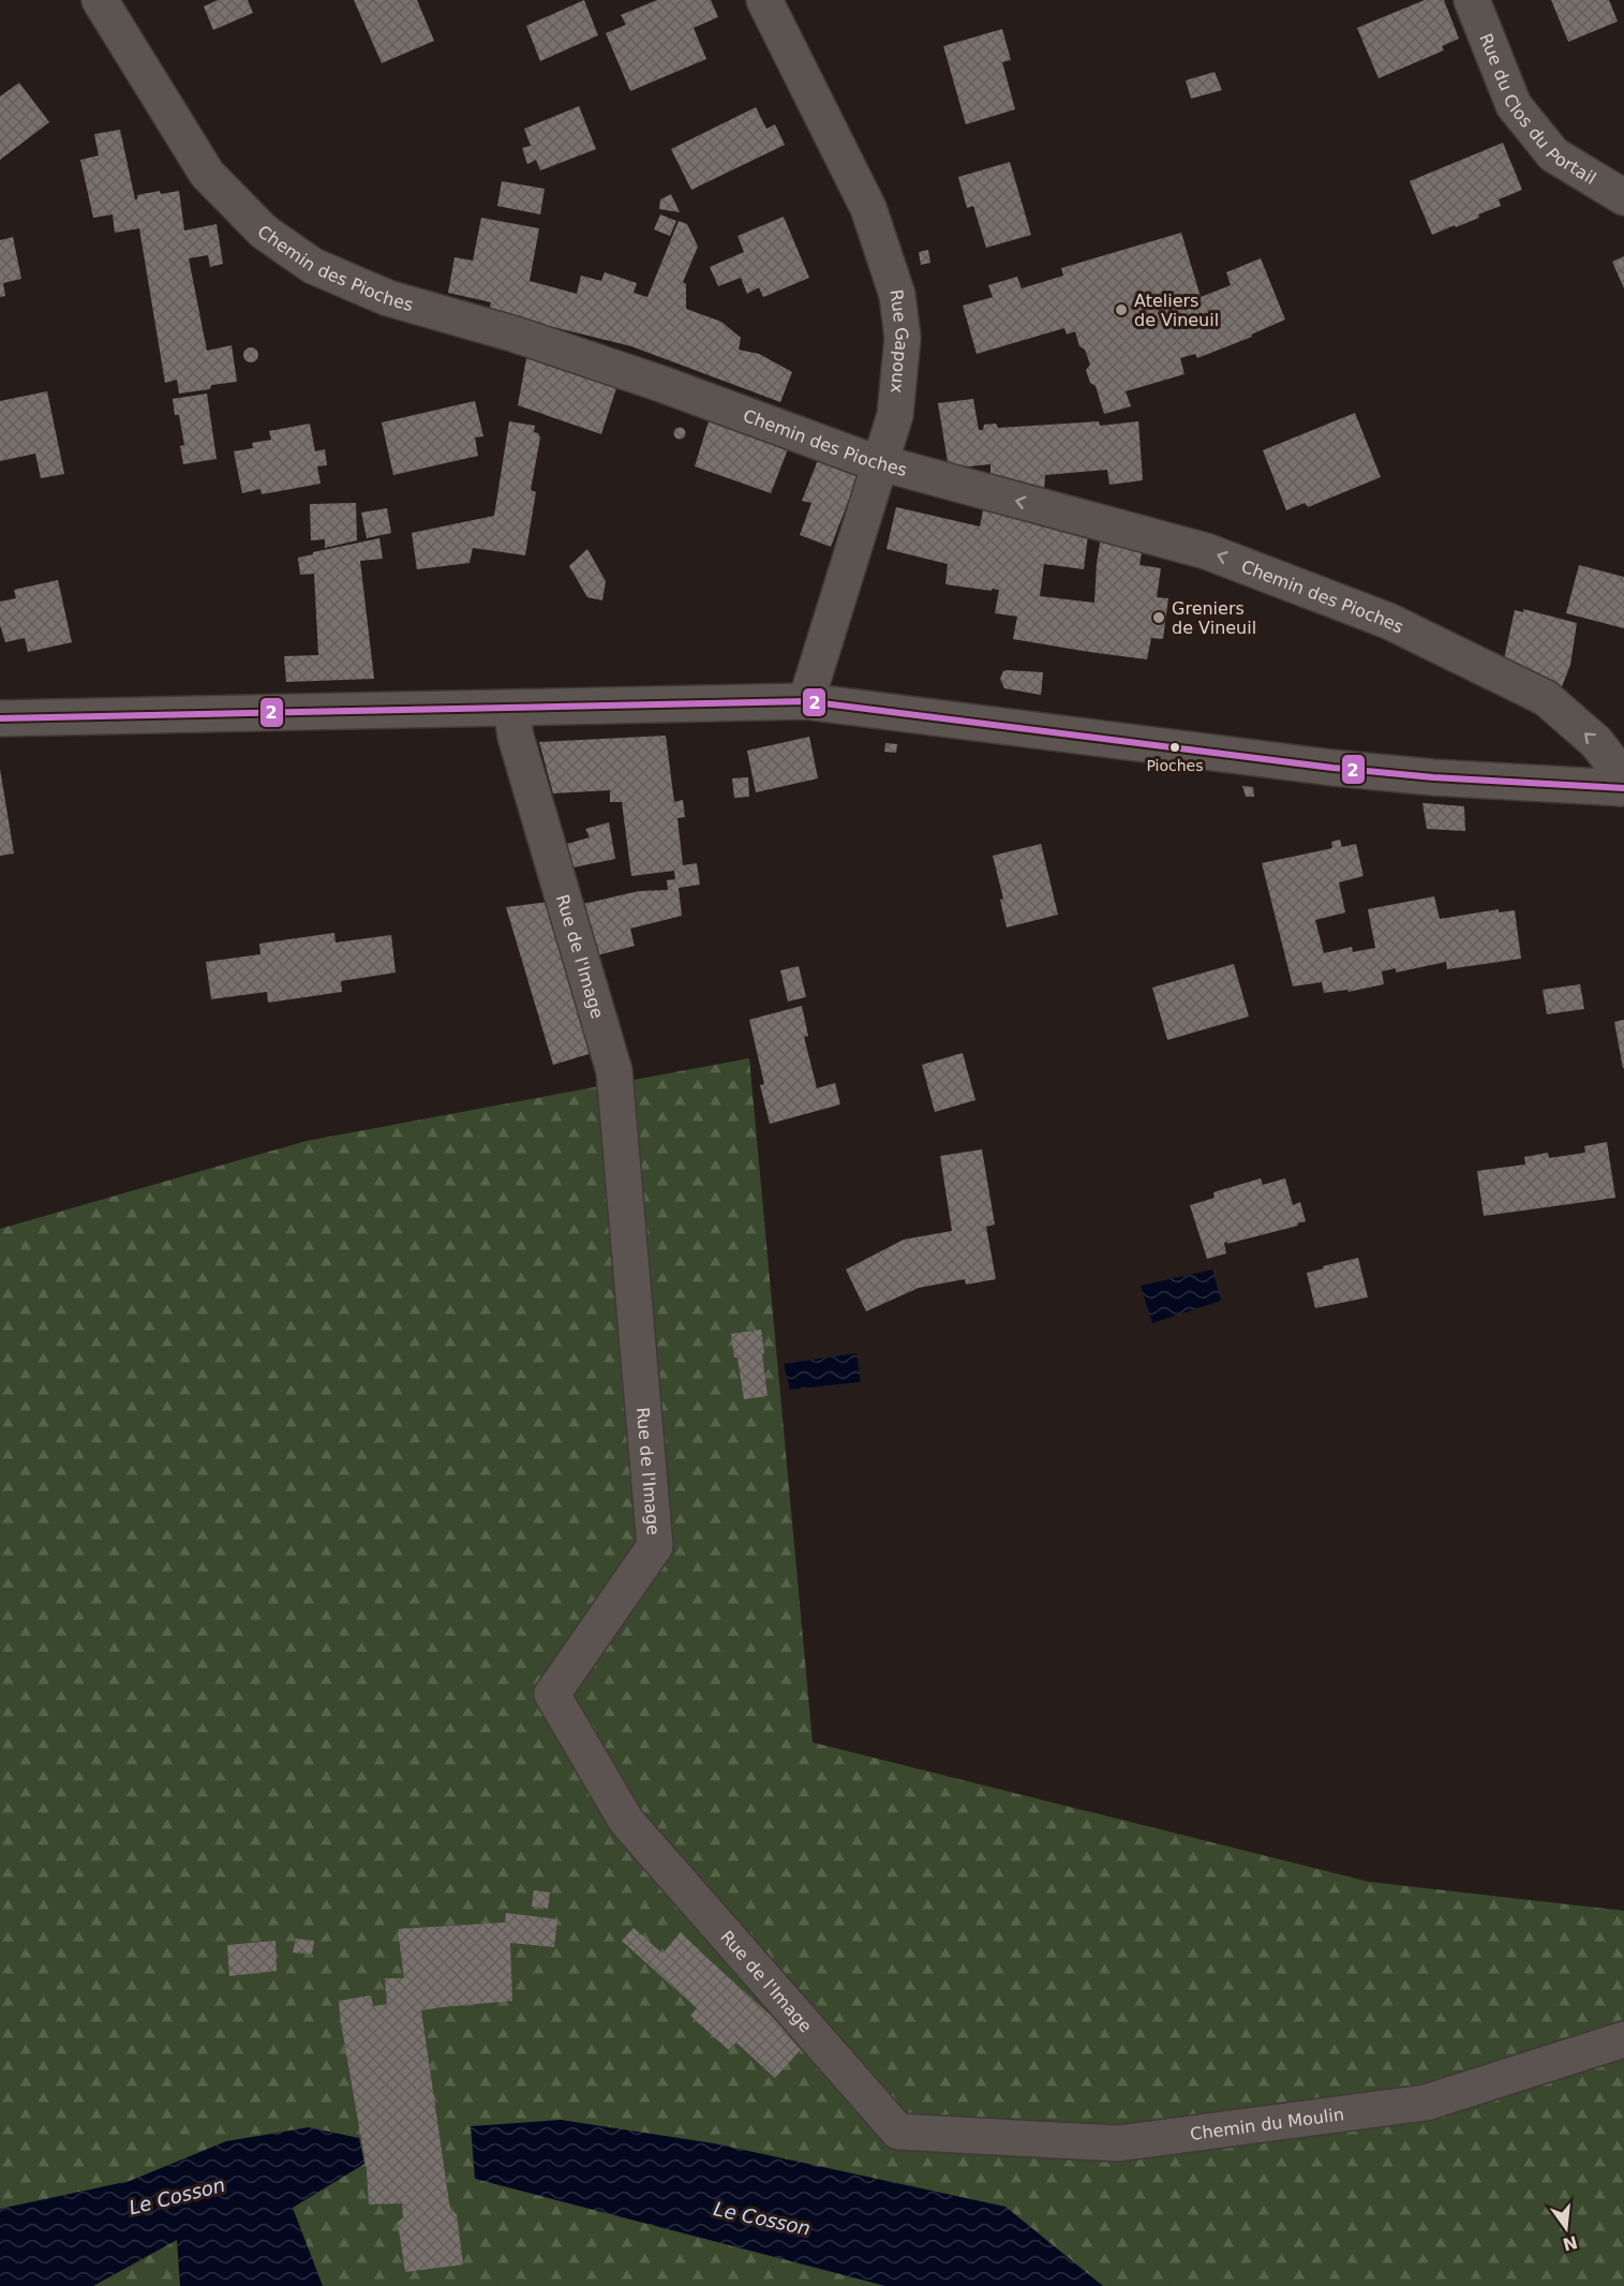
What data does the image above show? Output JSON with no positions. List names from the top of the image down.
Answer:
{
  "streets": {
    "street": [
      "Rue du Clos du Portail",
      "Chemin des Pioches",
      "Rue Gapoux",
      "Rue de l'Image",
      "Chemin du Moulin"
    ]
  },
  "crossings": [
    ["Chemin des Pioches", "Rue Gapoux"],
    ["Rue de l'Image", "Chemin du Moulin"]
  ],
  "water": ["Le Cosson"],
  "places": ["Ateliers de Vineuil", "Greniers de Vineuil", "Pioches"],
  "lines": ["transit line 2"],
  "north": "bottom"
}
